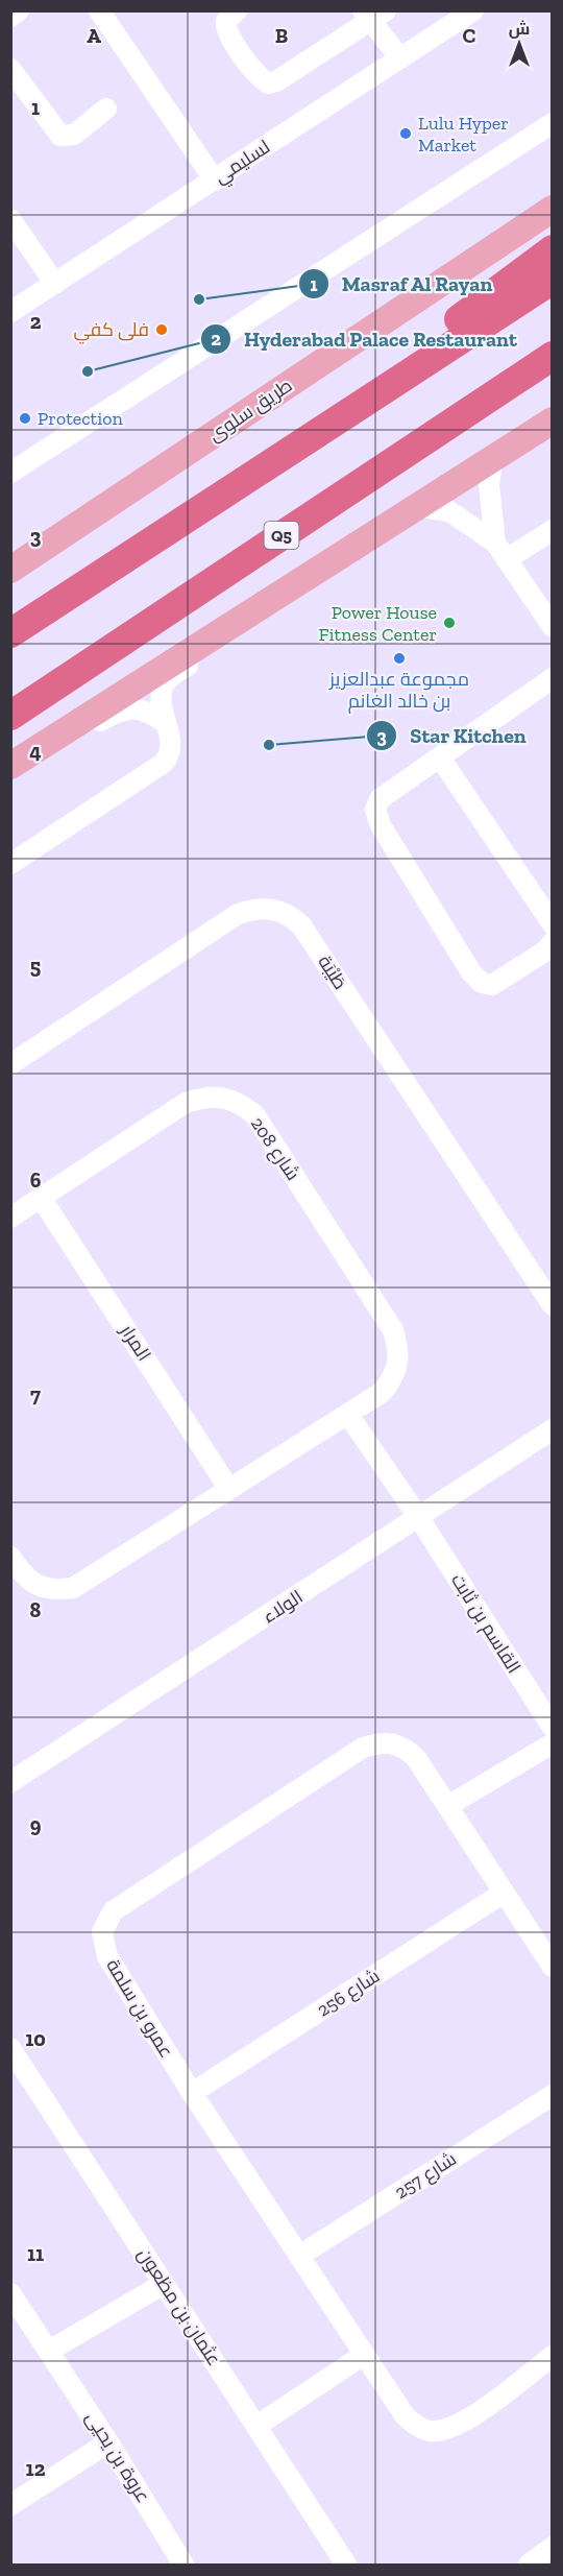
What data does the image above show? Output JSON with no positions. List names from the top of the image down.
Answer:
{
  "streets": {
    "highway": ["Q5"],
    "main road": ["طريق سلوى"],
    "street": [
      "لسليمي",
      "طَيْبَة",
      "شارع 208",
      "المرار",
      "الولاء",
      "القاسم بن ثابت",
      "شارع 256",
      "عمرو بن سلمة",
      "شارع 257",
      "عثمان بن مظعون",
      "عروة بن يحيى"
    ]
  },
  "crossings": [
    ["شارع 208", "المرار"],
    ["الولاء", "القاسم بن ثابت"],
    ["شارع 256", "عمرو بن سلمة"],
    ["عمرو بن سلمة", "شارع 257"]
  ],
  "places": [
    "Lulu Hyper Market",
    "Masraf Al Rayan",
    "فلى كفي",
    "Hyderabad Palace Restaurant",
    "Protection",
    "Power House Fitness Center",
    "مجموعة عبدالعزيز بن خالد الغانم",
    "Star Kitchen"
  ],
  "north": "top",
  "grid": {
    "columns": ["A", "B", "C"],
    "rows": [
      "1",
      "2",
      "3",
      "4",
      "5",
      "6",
      "7",
      "8",
      "9",
      "10",
      "11",
      "12"
    ]
  }
}
